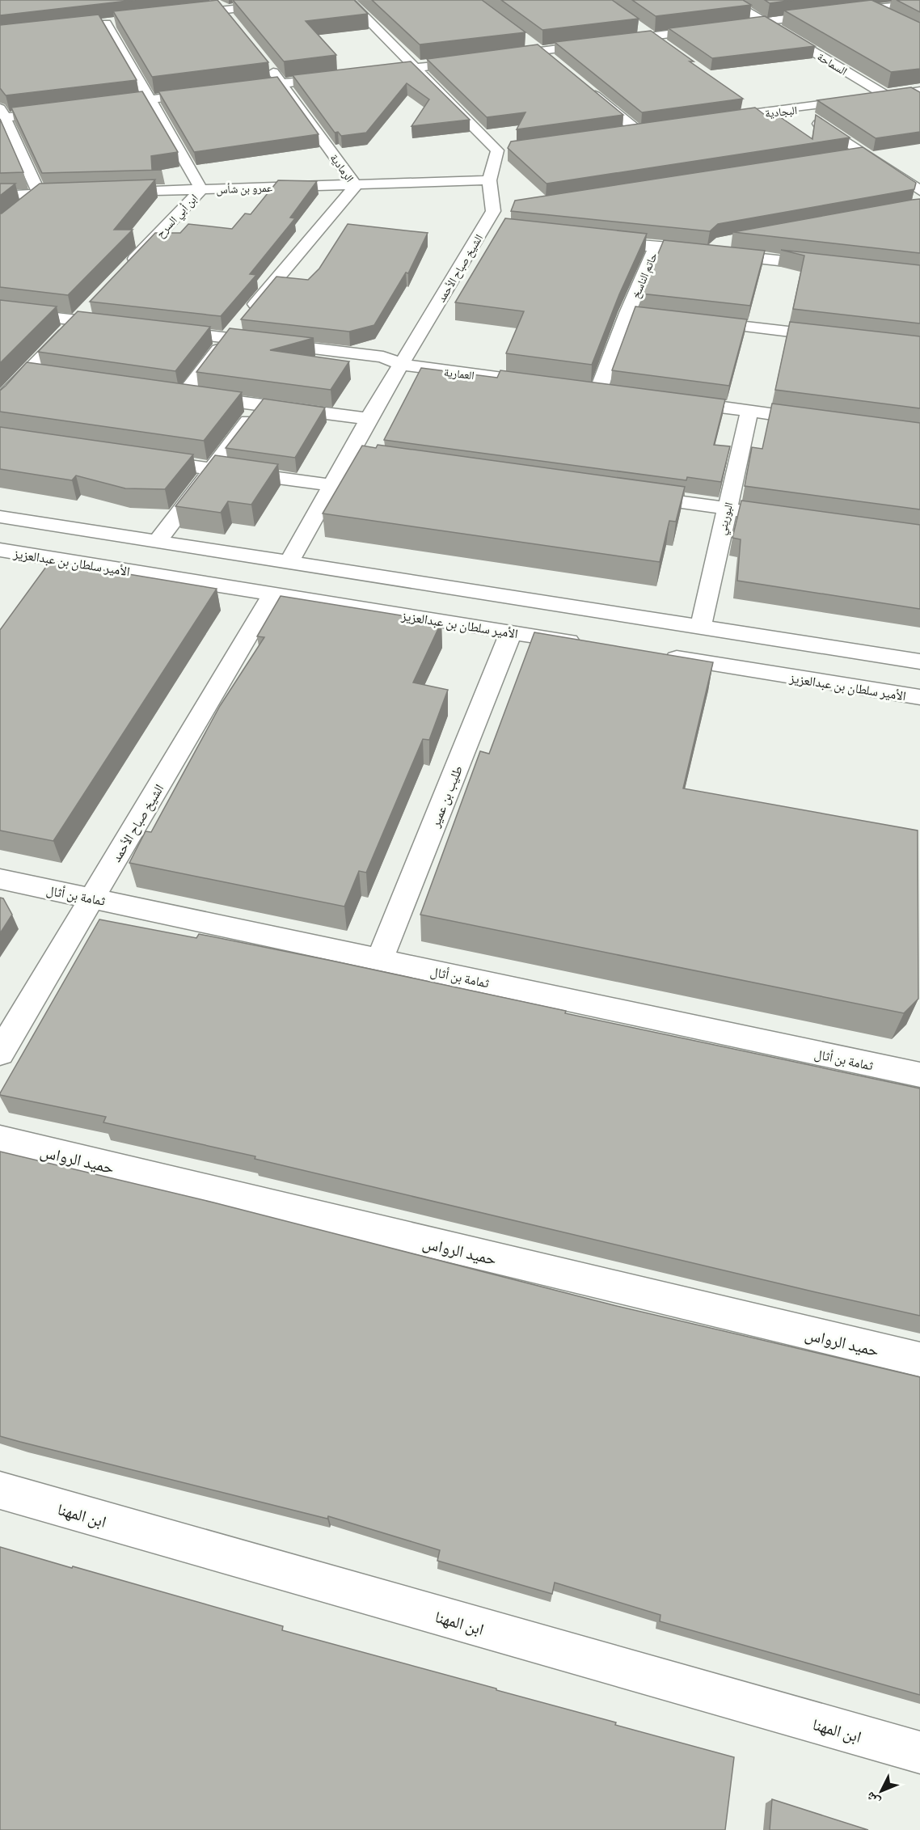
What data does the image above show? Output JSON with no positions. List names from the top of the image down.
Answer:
{
  "streets": {
    "street": [
      "السماحة",
      "البجادية",
      "الرمادية",
      "عمرو بن شأس",
      "ابن أبي السرح",
      "الشيخ صباح الأحمد",
      "حاتم الناسخ",
      "العمارية",
      "البوريني",
      "الأمير سلطان بن عبدالعزيز",
      "طليب بن عمير",
      "ثمامة بن أثال",
      "حميد الرواس",
      "ابن المهنا"
    ]
  },
  "crossings": [
    ["السماحة", "البجادية"],
    ["الرمادية", "عمرو بن شأس"],
    ["الرمادية", "العمارية"],
    ["عمرو بن شأس", "ابن أبي السرح"],
    ["الشيخ صباح الأحمد", "العمارية"],
    ["الشيخ صباح الأحمد", "الأمير سلطان بن عبدالعزيز"],
    ["الشيخ صباح الأحمد", "ثمامة بن أثال"],
    ["الأمير سلطان بن عبدالعزيز", "طليب بن عمير"],
    ["طليب بن عمير", "ثمامة بن أثال"]
  ],
  "north": "bottom left"
}
